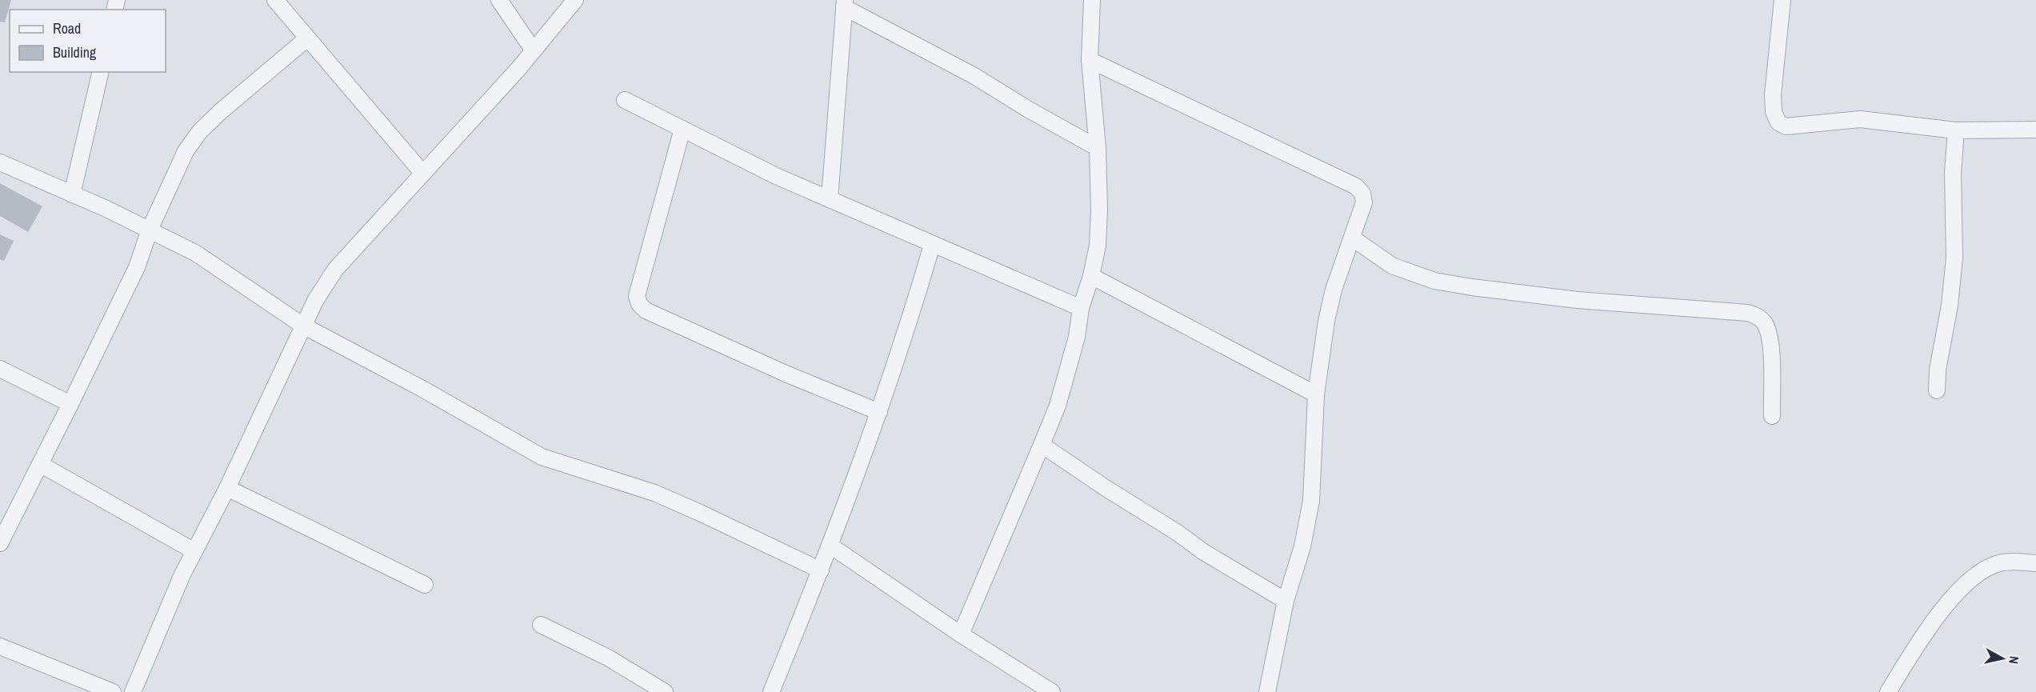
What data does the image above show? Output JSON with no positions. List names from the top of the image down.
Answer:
{
  "legend": ["Road", "Building"],
  "north": "right"
}
